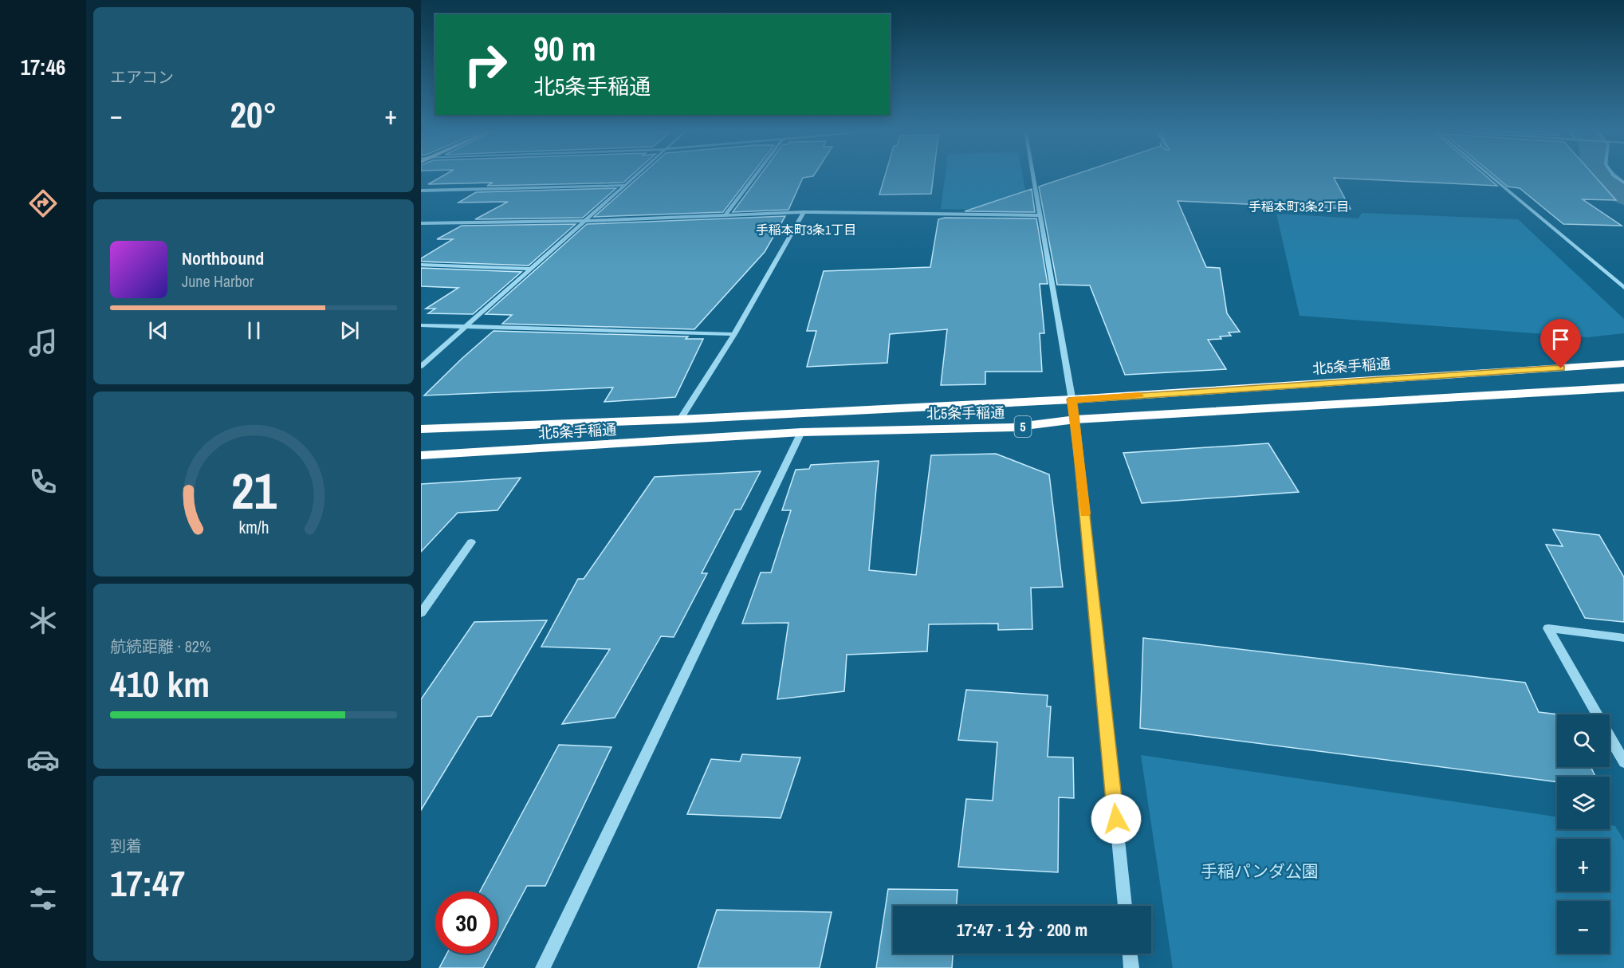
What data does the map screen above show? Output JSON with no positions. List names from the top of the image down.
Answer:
{
  "streets": {
    "highway": ["北5条手稲通", "5"]
  },
  "districts": ["手稲本町3条2丁目", "手稲本町3条1丁目"],
  "parks": ["手稲パンダ公園"],
  "page": {
    "tabs": "17:46",
    "tile": [
      "エアコン",
      ["航続距離 · 82%", "410 km"],
      ["到着", "17:47"]
    ],
    "turn": ["90 m", "北5条手稲通"],
    "heat": ["−", "20°", "+"],
    "song": ["Northbound", "June Harbor"],
    "map_buttons": ["+", "−"],
    "limit": "30",
    "trip": "17:47 · 1 分 · 200 m",
    "gauge": ["21", "km/h"]
  }
}
